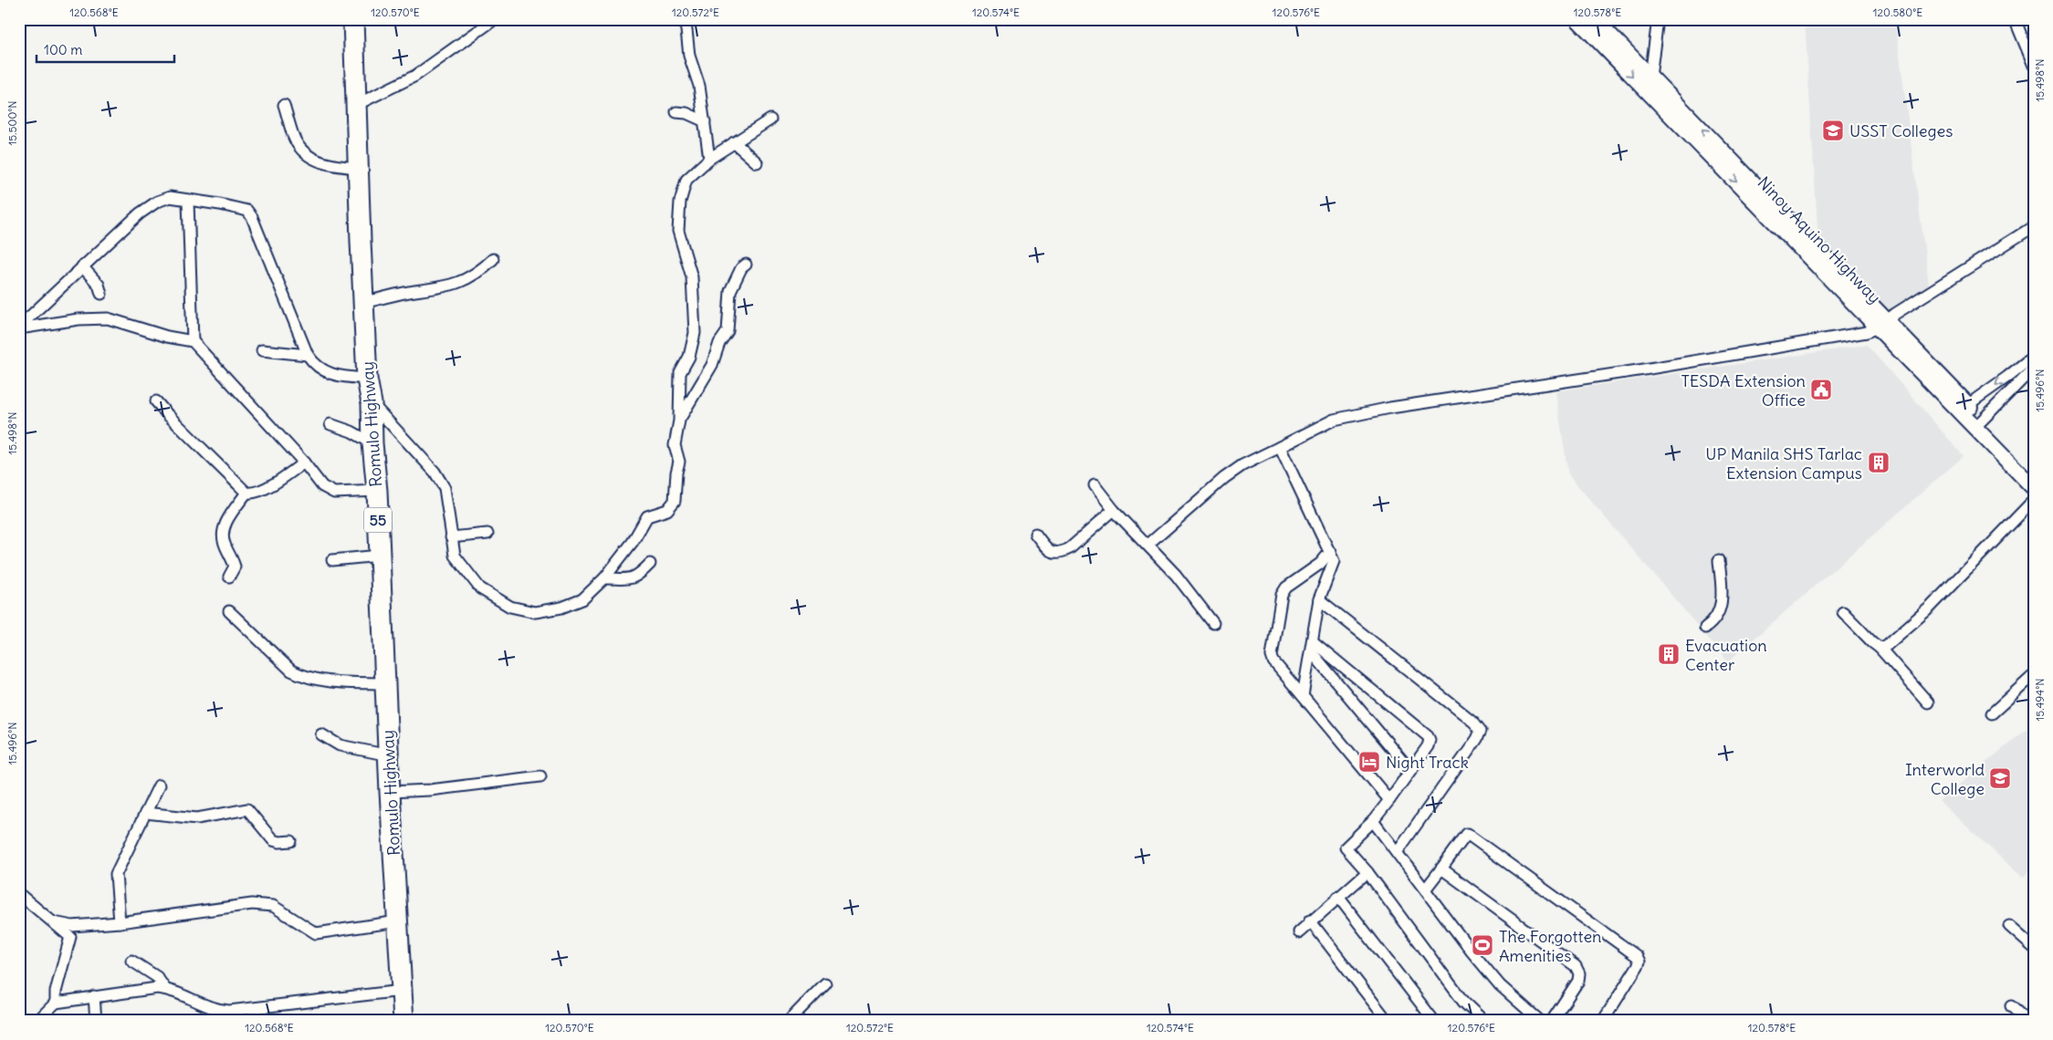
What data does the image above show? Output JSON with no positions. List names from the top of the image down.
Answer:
{
  "streets": {
    "highway": ["Romulo Highway", "55"],
    "main road": ["Ninoy Aquino Highway"]
  },
  "places": {
    "school or university": ["USST Colleges", "Interworld College"],
    "public building": ["TESDA Extension Office"],
    "building": ["UP Manila SHS Tarlac Extension Campus", "Evacuation Center"],
    "hotel": ["Night Track"],
    "sports": ["The Forgotten Amenities"]
  },
  "scale_bar": "100 m",
  "coordinates": [
    "120.568°E",
    "120.570°E",
    "120.572°E",
    "120.574°E",
    "120.576°E",
    "120.578°E",
    "120.580°E",
    "15.498°N",
    "15.500°N",
    "15.496°N",
    "15.494°N"
  ]
}
